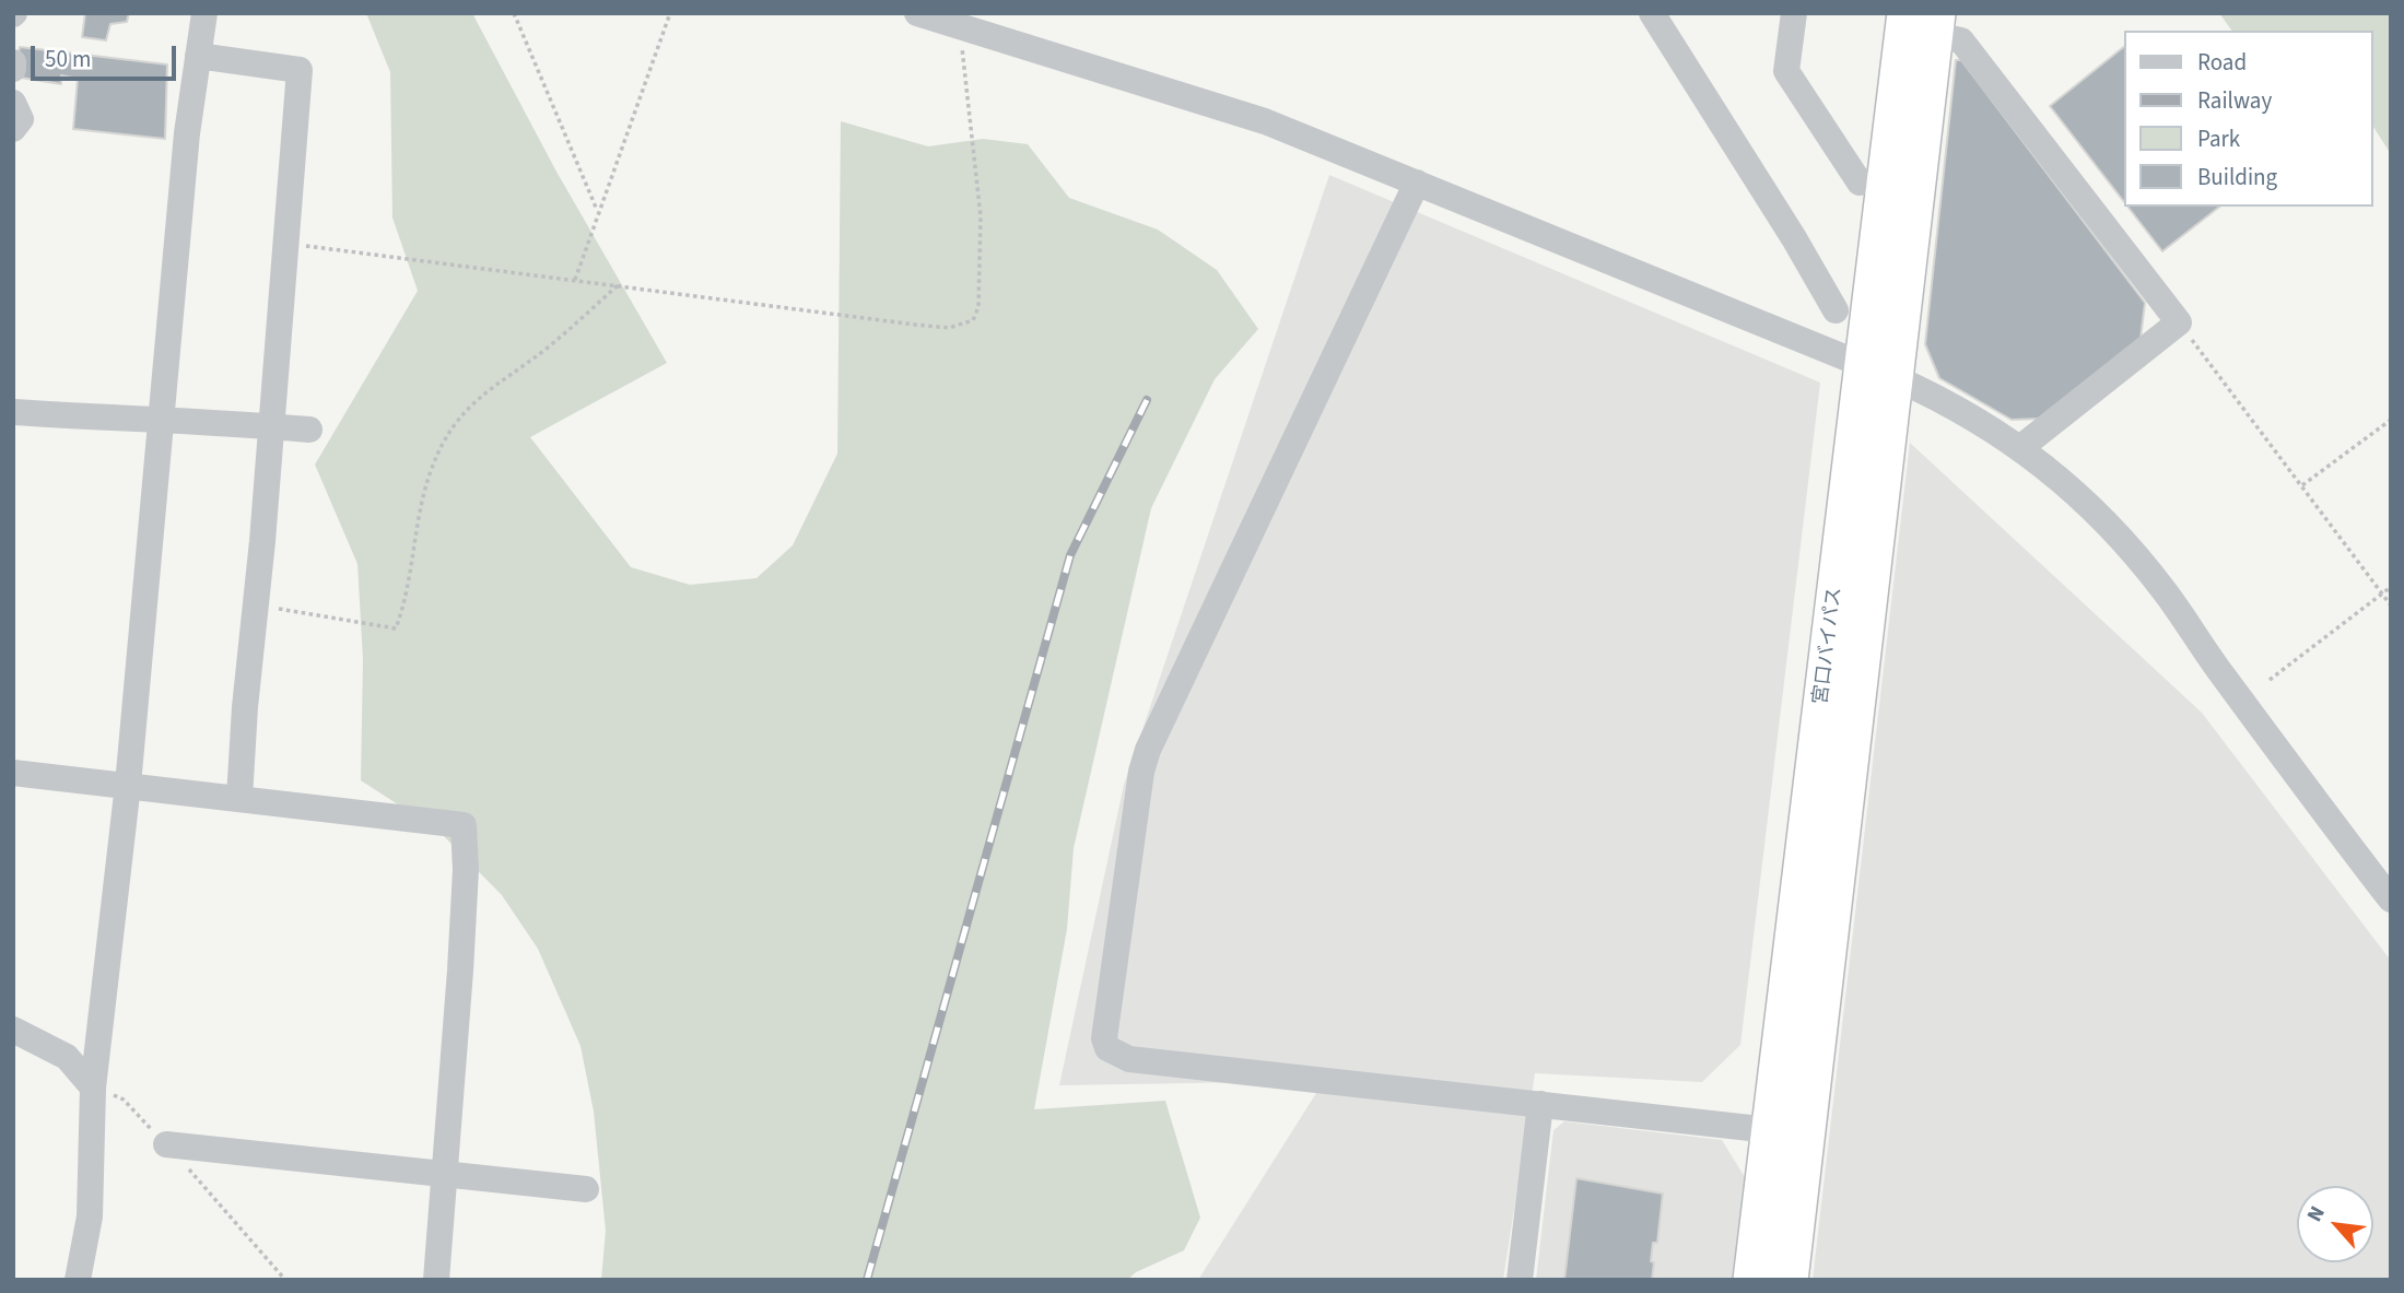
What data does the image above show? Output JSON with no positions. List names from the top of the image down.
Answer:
{
  "streets": {
    "highway": ["宮口バイパス"]
  },
  "legend": [
    "Road",
    "Railway",
    "Park",
    "Building"
  ],
  "scale_bar": "50 m",
  "north": "top left"
}
